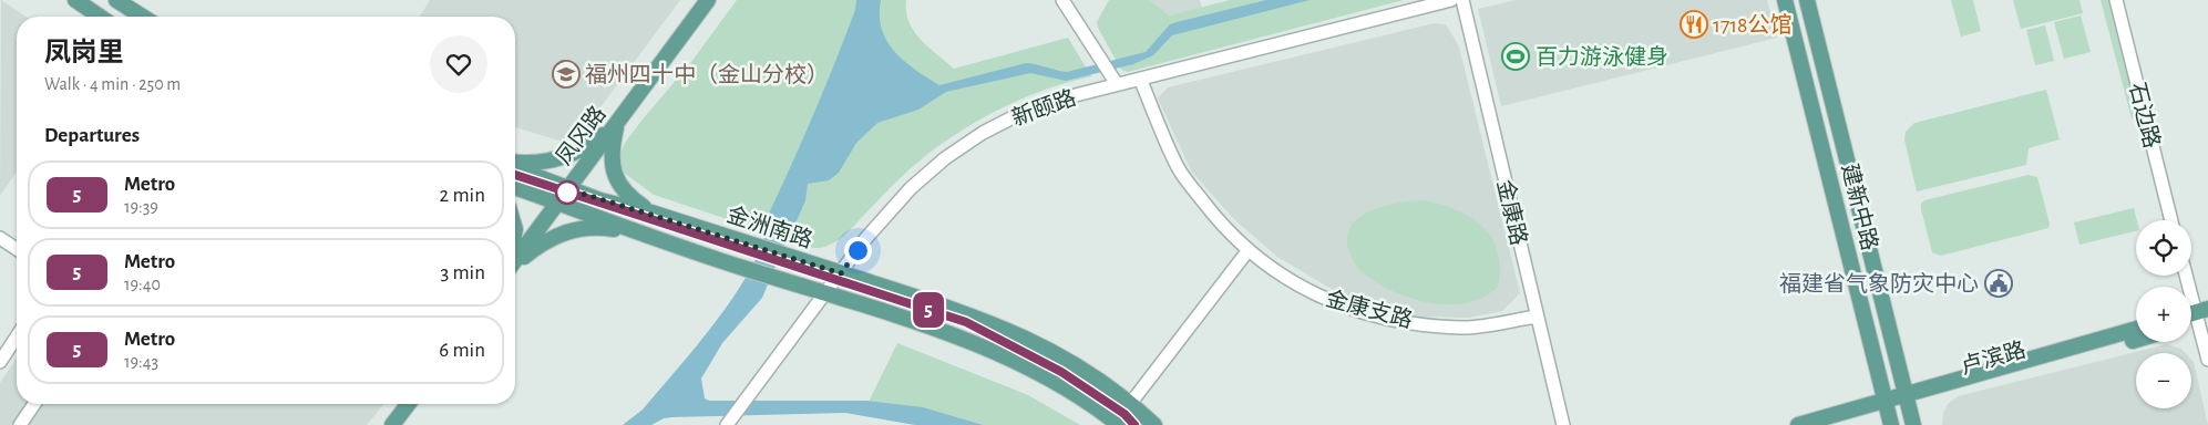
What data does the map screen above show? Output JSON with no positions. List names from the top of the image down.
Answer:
{
  "streets": {
    "main road": [
      "凤冈路",
      "建新中路",
      "金洲南路",
      "卢滨路"
    ],
    "street": [
      "新颐路",
      "石边路",
      "金康路",
      "金康支路"
    ]
  },
  "crossings": [
    ["新颐路", "金洲南路"],
    ["新颐路", "金康支路"],
    ["凤冈路", "金洲南路"],
    ["建新中路", "卢滨路"],
    ["金康路", "金康支路"]
  ],
  "places": {
    "restaurant": ["1718公馆"],
    "sports": ["百力游泳健身"],
    "school or university": ["福州四十中（金山分校）"],
    "public building": ["福建省气象防灾中心"]
  },
  "lines": ["metro line 5"],
  "page": {
    "on_map": "5",
    "heading": [
      ["凤岗里", "Walk · 4 min · 250 m"],
      "Departures"
    ],
    "list": [
      {
        "mark": "5",
        "name": "Metro",
        "note": "19:39",
        "value": "2 min"
      },
      {
        "mark": "5",
        "name": "Metro",
        "note": "19:40",
        "value": "3 min"
      },
      {
        "mark": "5",
        "name": "Metro",
        "note": "19:43",
        "value": "6 min"
      }
    ],
    "map_buttons": ["+", "−"]
  }
}
